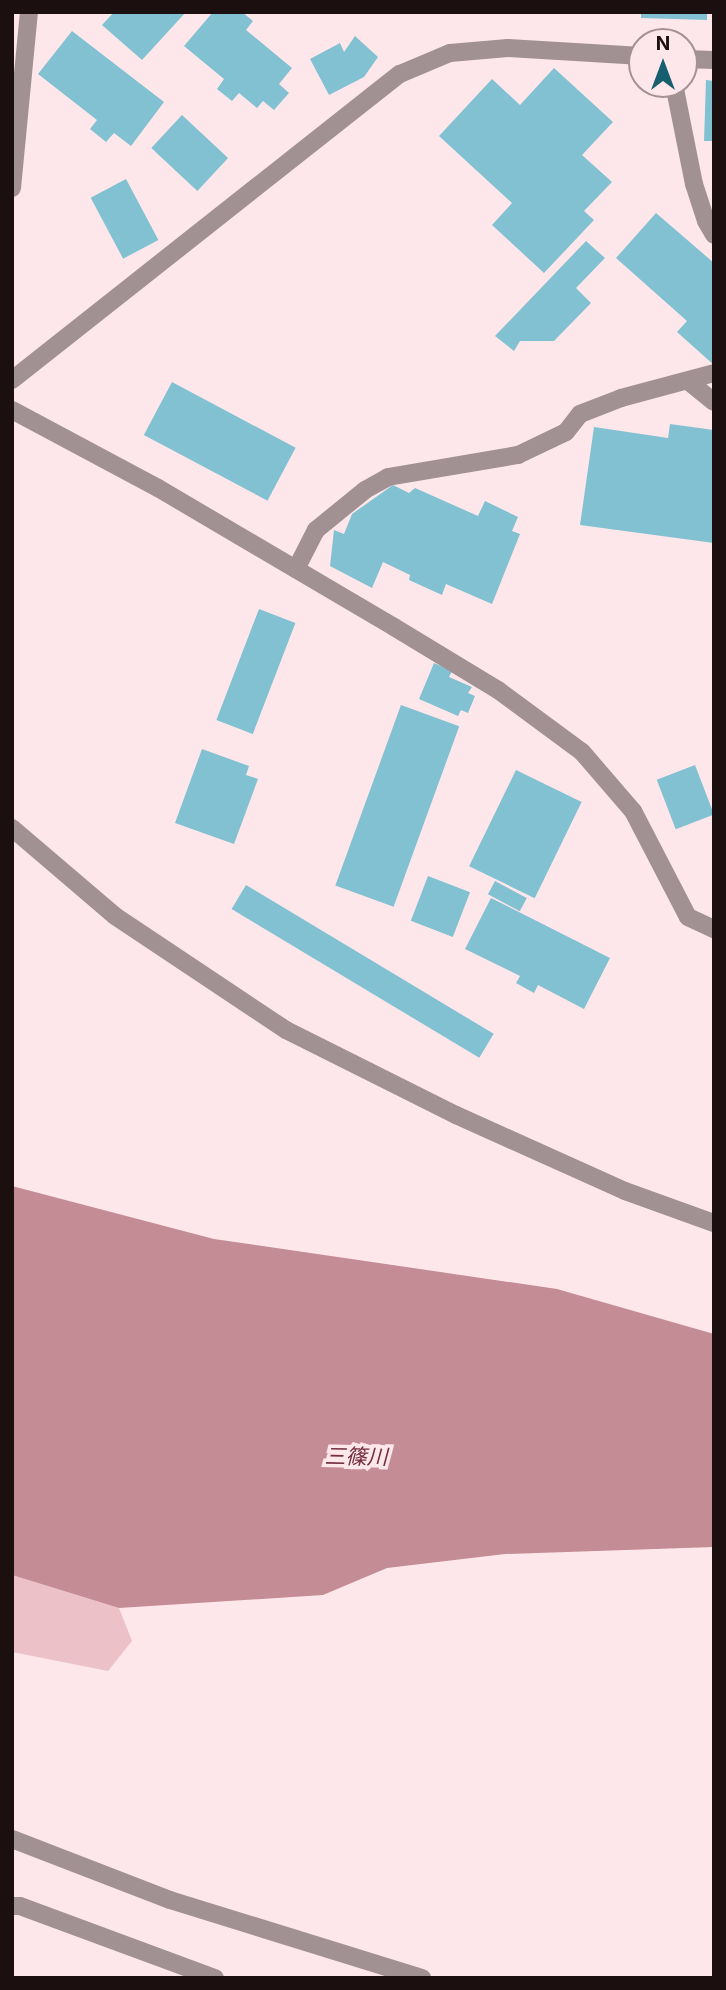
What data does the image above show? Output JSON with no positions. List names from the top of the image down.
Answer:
{
  "water": ["三篠川"],
  "north": "top"
}
